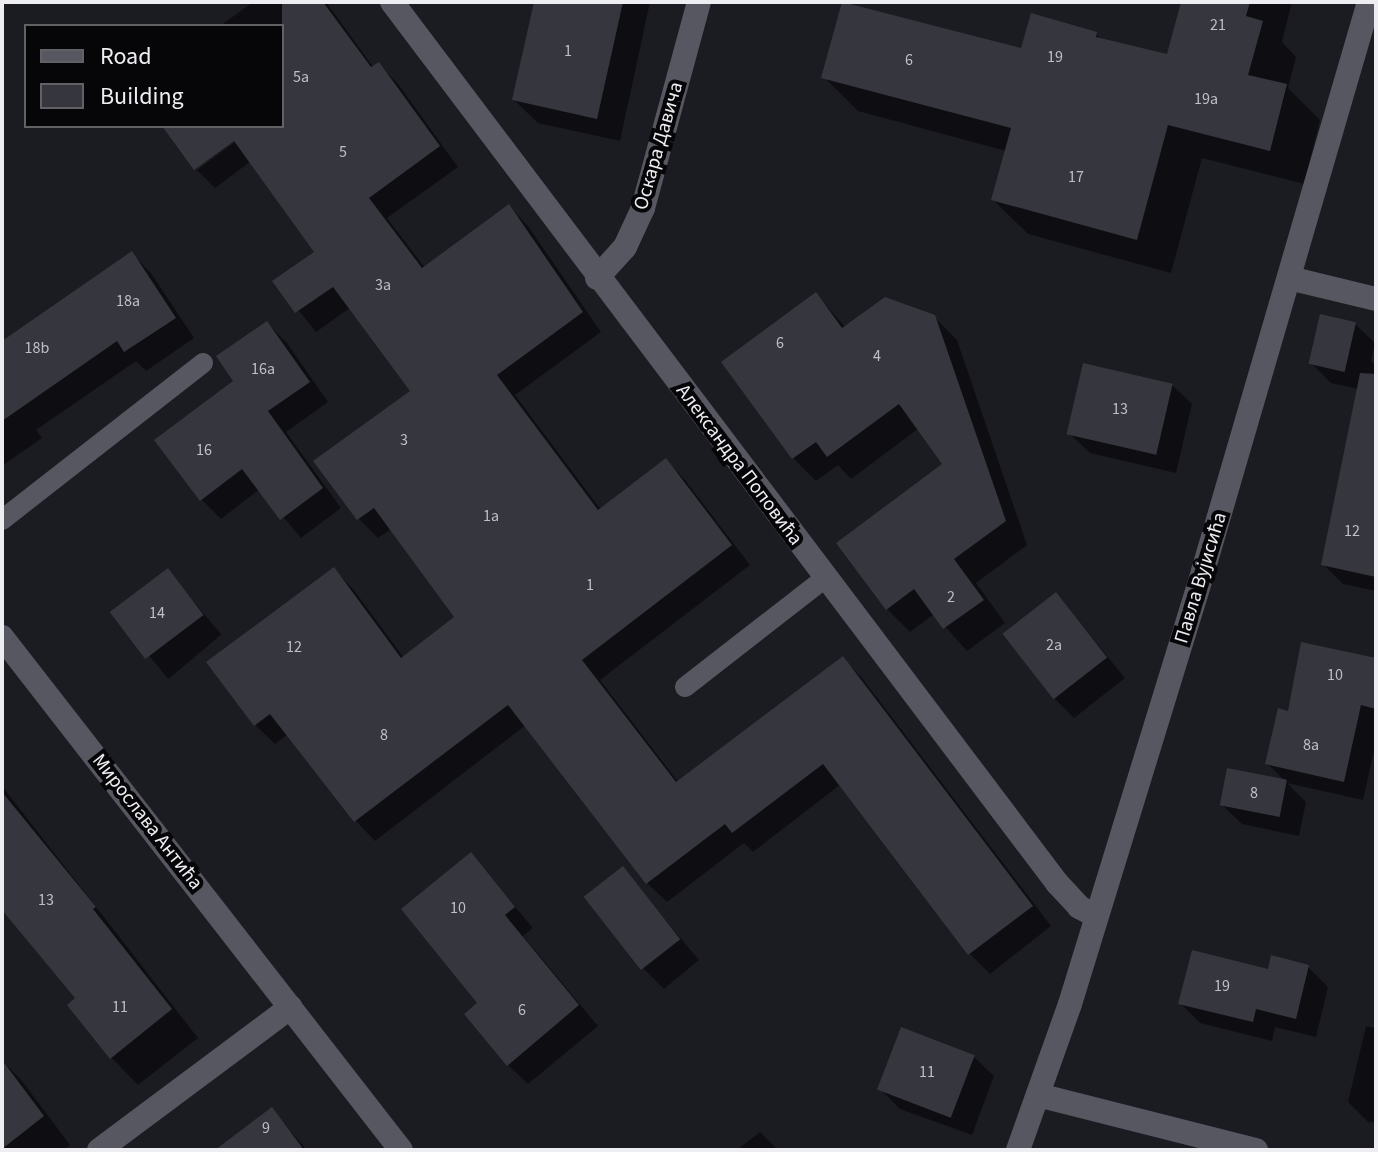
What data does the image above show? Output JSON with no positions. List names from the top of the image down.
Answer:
{
  "streets": {
    "street": [
      "Оскара Давича",
      "Александра Поповића",
      "Павла Вујисића",
      "Мирослава Антића"
    ]
  },
  "crossings": [
    ["Оскара Давича", "Александра Поповића"],
    ["Александра Поповића", "Павла Вујисића"]
  ],
  "house_numbers": [
    "21",
    "1",
    "19",
    "6",
    "5a",
    "19a",
    "5",
    "17",
    "3a",
    "18a",
    "6",
    "18b",
    "4",
    "16a",
    "13",
    "3",
    "16",
    "1a",
    "12",
    "1",
    "2",
    "14",
    "2a",
    "12",
    "10",
    "8",
    "8a",
    "8",
    "13",
    "10",
    "19",
    "11",
    "6",
    "11",
    "9"
  ],
  "legend": ["Road", "Building"]
}
